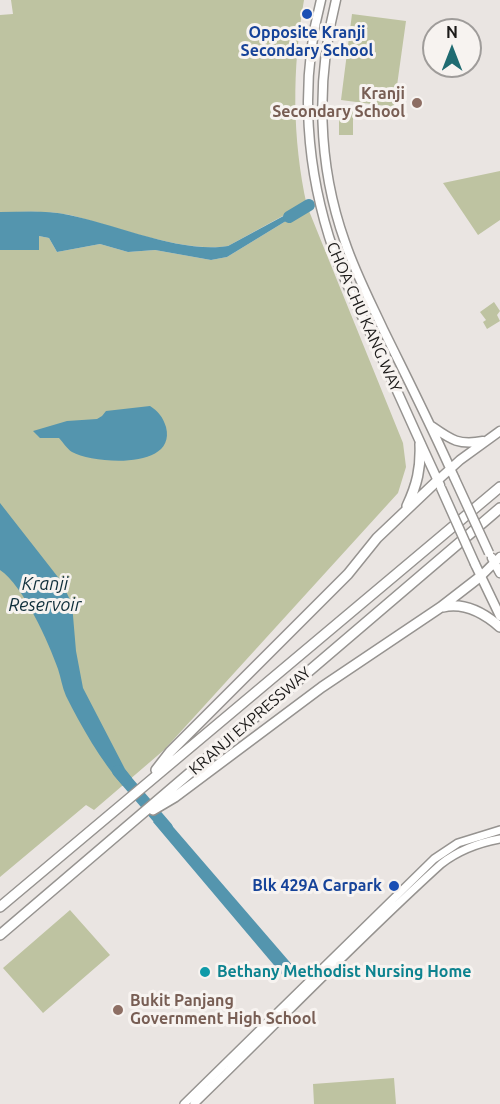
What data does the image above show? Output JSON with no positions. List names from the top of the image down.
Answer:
{
  "streets": {
    "highway": ["KRANJI EXPRESSWAY"],
    "main road": ["CHOA CHU KANG WAY"]
  },
  "water": ["Kranji Reservoir"],
  "places": [
    "Opposite Kranji Secondary School",
    "Kranji Secondary School",
    "Blk 429A Carpark",
    "Bethany Methodist Nursing Home",
    "Bukit Panjang Government High School"
  ],
  "north": "top"
}
